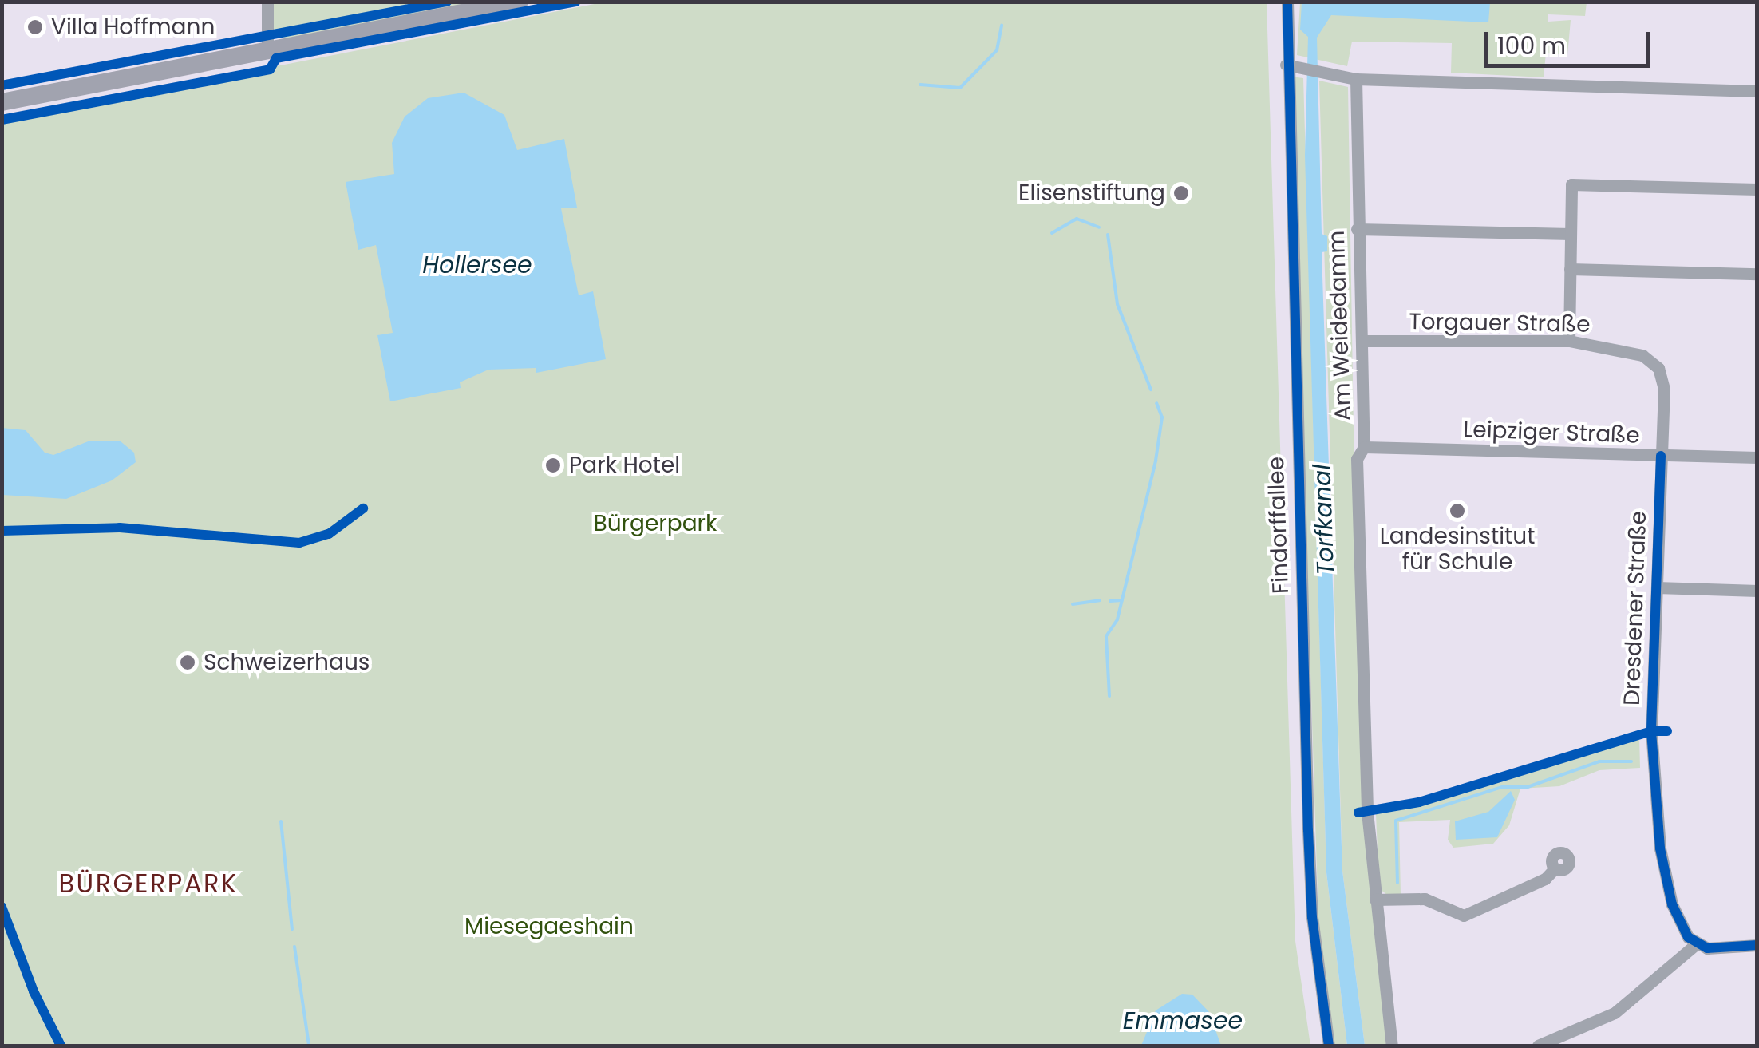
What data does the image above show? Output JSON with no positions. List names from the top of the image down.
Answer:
{
  "streets": {
    "street": [
      "Torgauer Straße",
      "Am Weidedamm",
      "Leipziger Straße",
      "Findorffallee",
      "Dresdener Straße"
    ]
  },
  "crossings": [
    ["Torgauer Straße", "Am Weidedamm"],
    ["Torgauer Straße", "Dresdener Straße"],
    ["Am Weidedamm", "Leipziger Straße"],
    ["Leipziger Straße", "Dresdener Straße"]
  ],
  "districts": ["BÜRGERPARK"],
  "water": ["Hollersee", "Torfkanal", "Emmasee"],
  "parks": ["Bürgerpark", "Miesegaeshain"],
  "places": [
    "Villa Hoffmann",
    "Elisenstiftung",
    "Park Hotel",
    "Landesinstitut für Schule",
    "Schweizerhaus"
  ],
  "scale_bar": "100 m"
}
